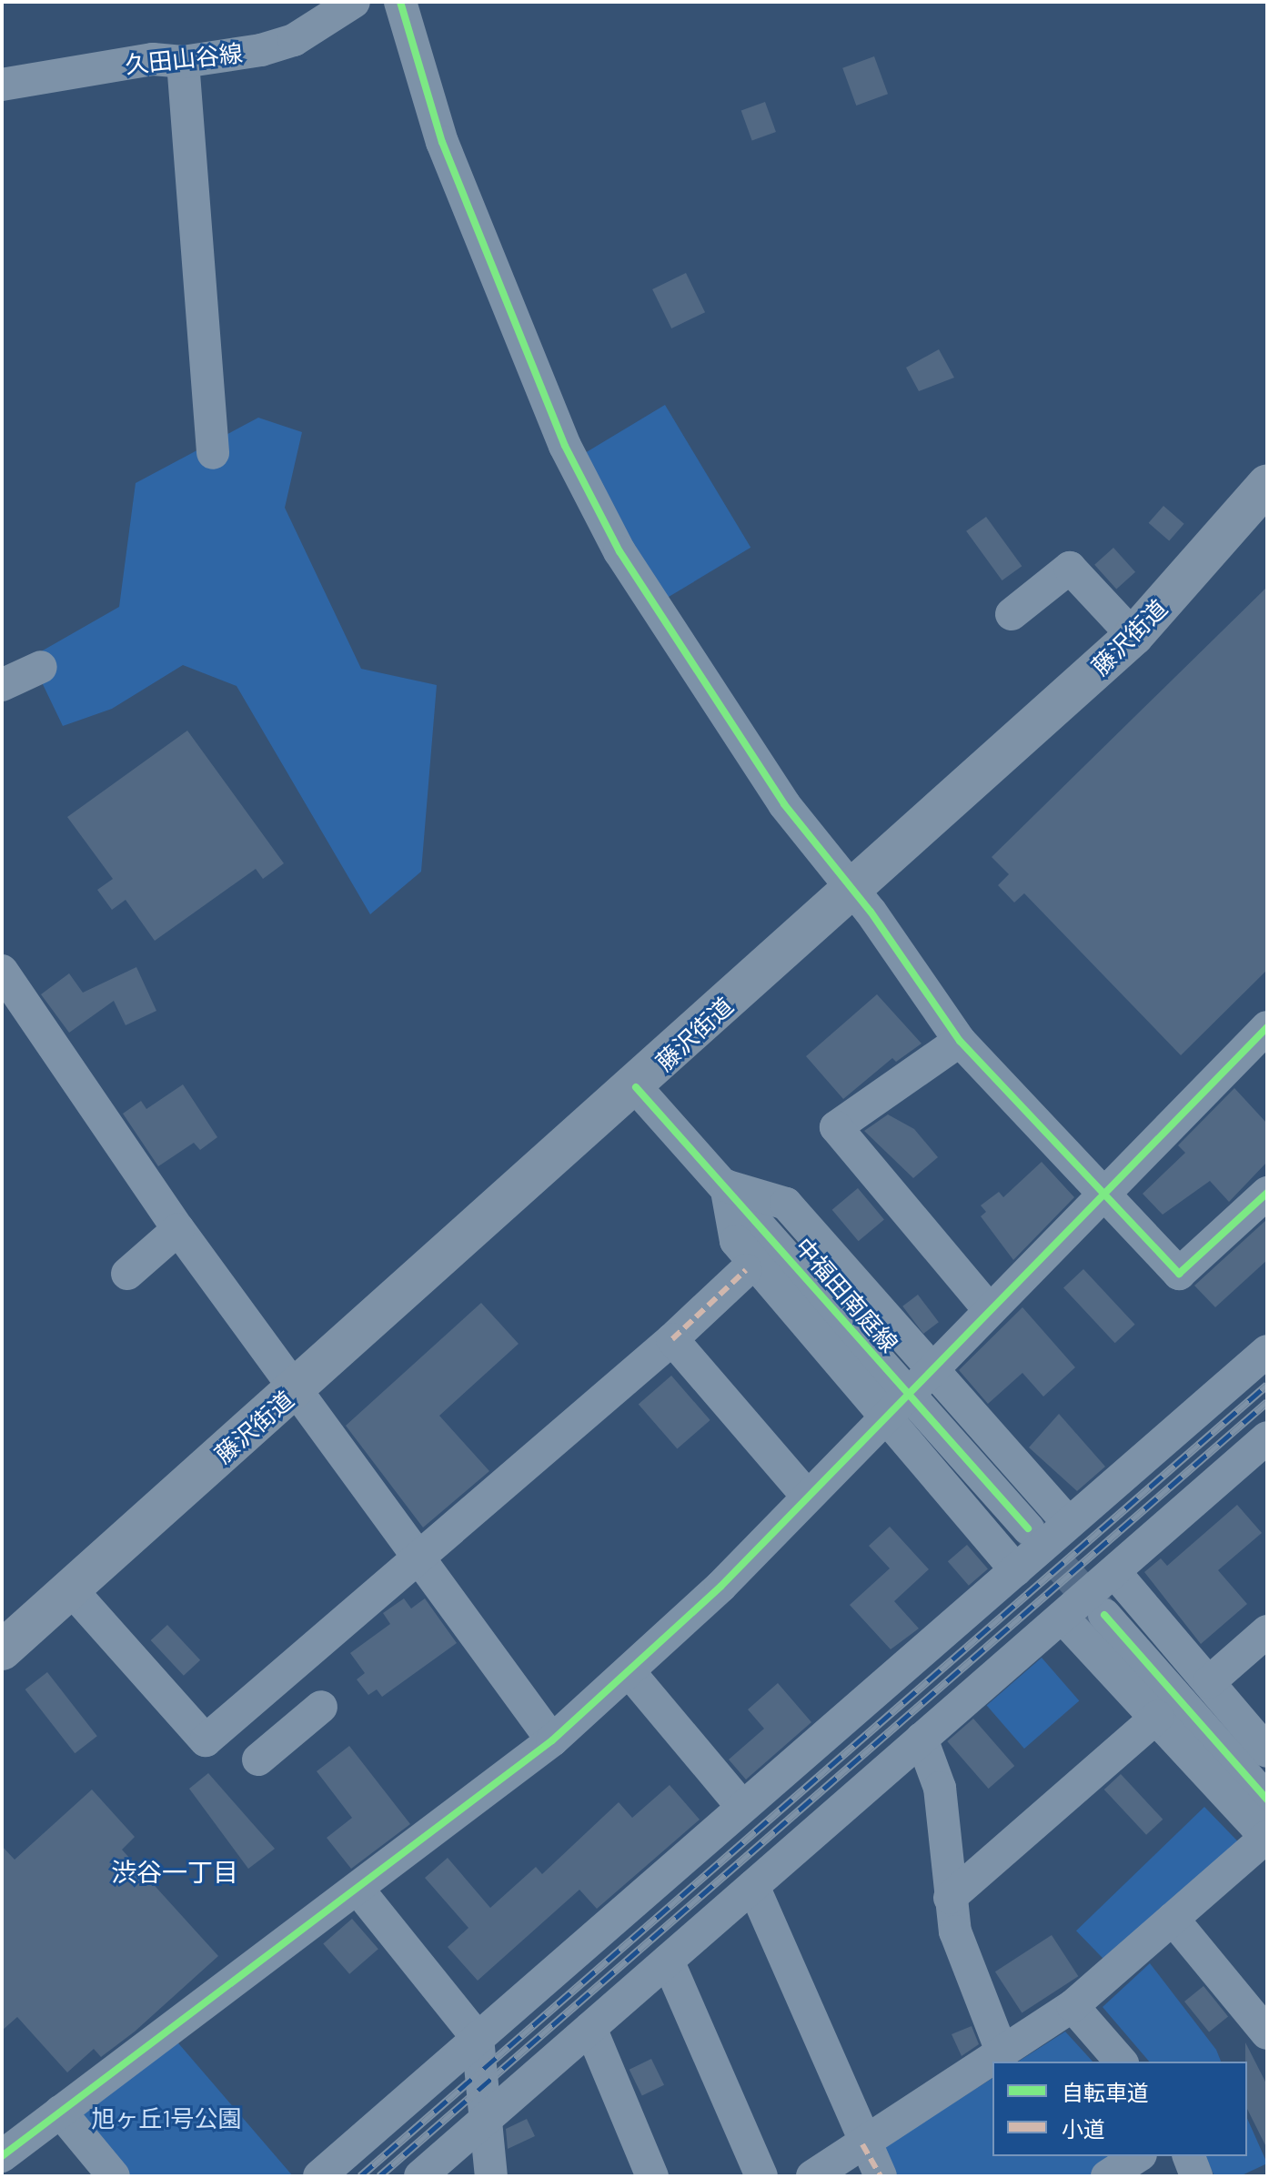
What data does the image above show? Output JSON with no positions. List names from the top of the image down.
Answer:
{
  "streets": {
    "highway": ["藤沢街道"],
    "street": ["久田山谷線", "中福田南庭線"]
  },
  "crossings": [
    ["藤沢街道", "中福田南庭線"]
  ],
  "districts": ["渋谷一丁目"],
  "parks": ["旭ヶ丘1号公園"],
  "legend": ["自転車道", "小道"]
}
